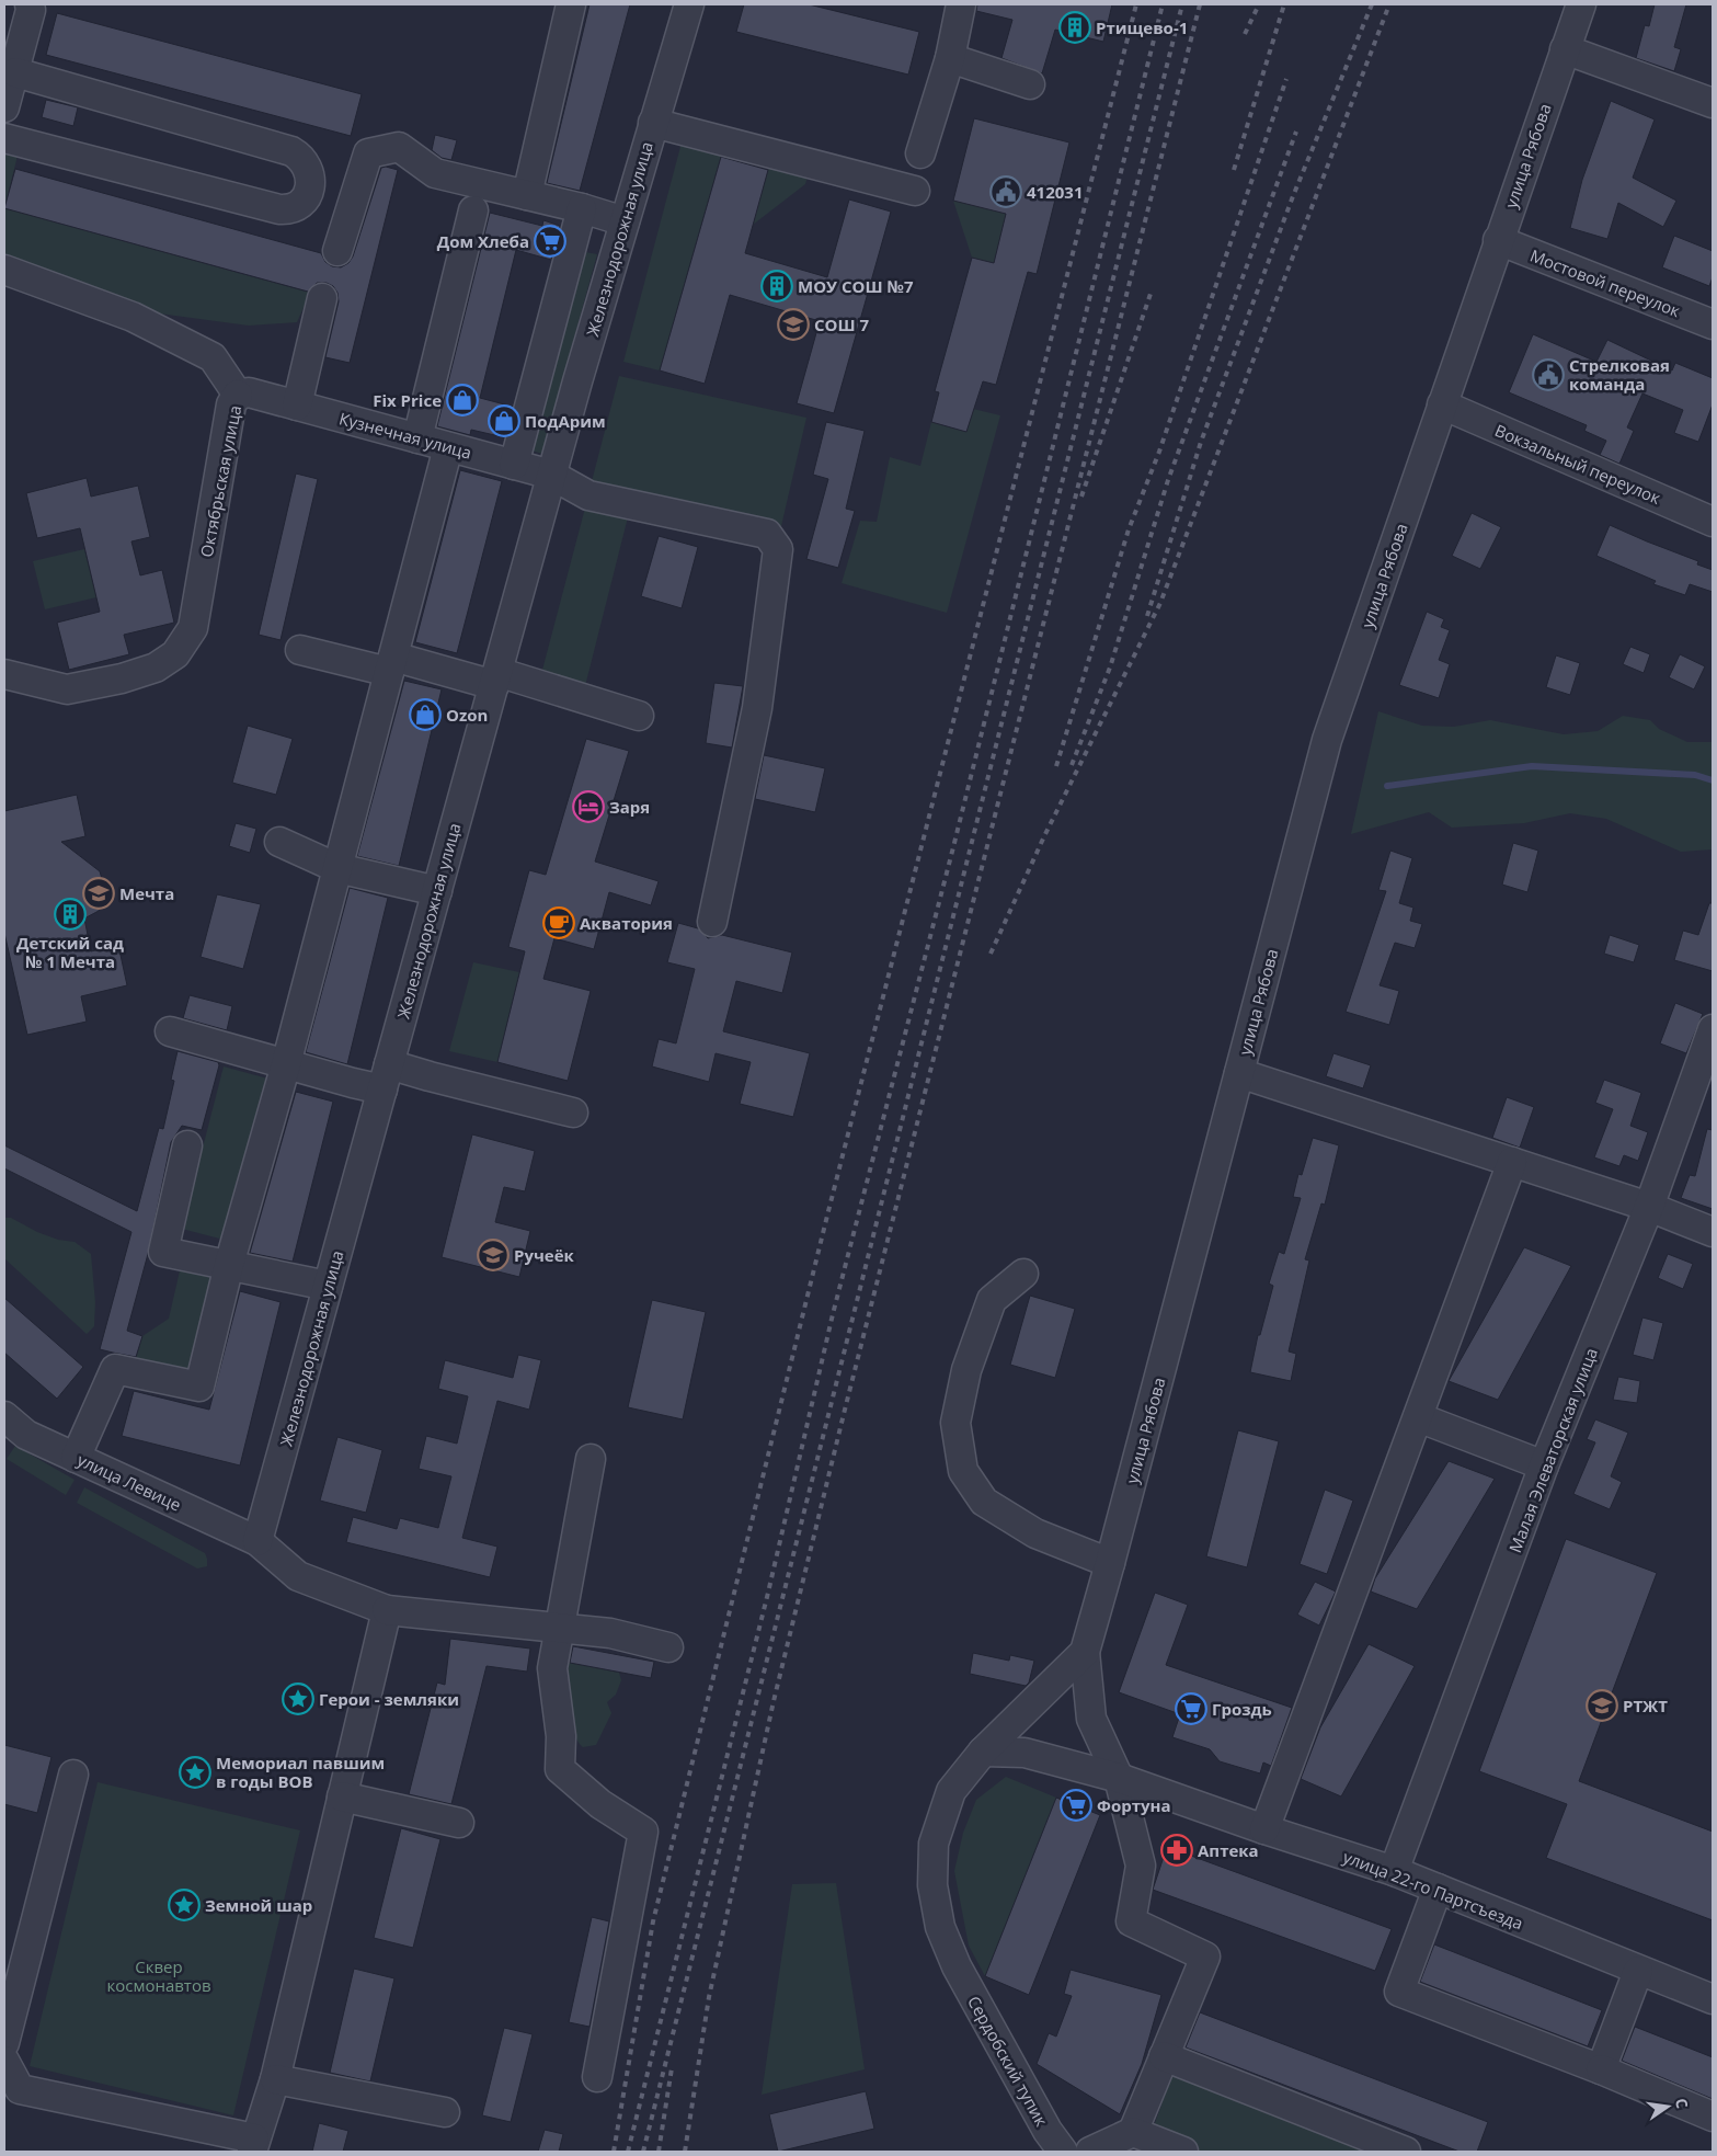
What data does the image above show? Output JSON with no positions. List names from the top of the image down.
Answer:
{
  "streets": {
    "street": [
      "улица Рябова",
      "Железнодорожная улица",
      "Мостовой переулок",
      "Кузнечная улица",
      "Вокзальный переулок",
      "Октябрьская улица",
      "Малая Элеваторская улица",
      "улица Левице",
      "улица 22-го Партсъезда",
      "Сердобский тупик"
    ]
  },
  "crossings": [
    ["улица Рябова", "Мостовой переулок"],
    ["улица Рябова", "Вокзальный переулок"],
    ["улица Рябова", "улица 22-го Партсъезда"],
    ["улица Рябова", "Сердобский тупик"],
    ["Железнодорожная улица", "улица Левице"],
    ["Кузнечная улица", "Октябрьская улица"],
    ["Малая Элеваторская улица", "улица 22-го Партсъезда"]
  ],
  "parks": ["Сквер космонавтов"],
  "places": {
    "building": ["Ртищево-1", "МОУ СОШ №7", "Детский сад № 1 Мечта"],
    "public building": ["412031", "Стрелковая команда"],
    "supermarket": ["Дом Хлеба", "Гроздь", "Фортуна"],
    "school or university": [
      "СОШ 7",
      "Мечта",
      "Ручеёк",
      "РТЖТ"
    ],
    "shop": ["Fix Price", "ПодАрим", "Ozon"],
    "hotel": ["Заря"],
    "cafe": ["Акватория"],
    "place": ["Герои - земляки", "Мемориал павшим в годы ВОВ", "Земной шар"],
    "pharmacy": ["Аптека"]
  },
  "north": "right"
}
